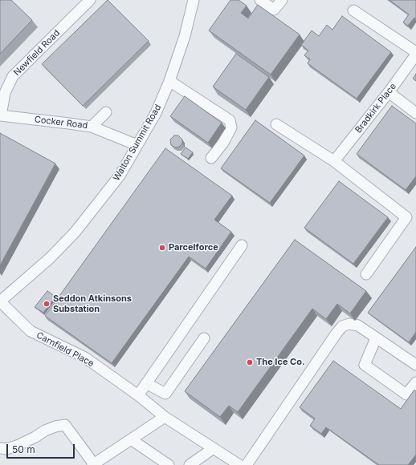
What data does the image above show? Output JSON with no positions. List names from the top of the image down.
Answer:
{
  "streets": {
    "street": [
      "Newfield Road",
      "Bradkirk Place",
      "Cocker Road",
      "Walton Summit Road",
      "Carnfield Place"
    ]
  },
  "crossings": [
    ["Newfield Road", "Cocker Road"],
    ["Cocker Road", "Walton Summit Road"],
    ["Walton Summit Road", "Carnfield Place"]
  ],
  "places": ["Parcelforce", "Seddon Atkinsons Substation", "The Ice Co."],
  "scale_bar": "50 m"
}
